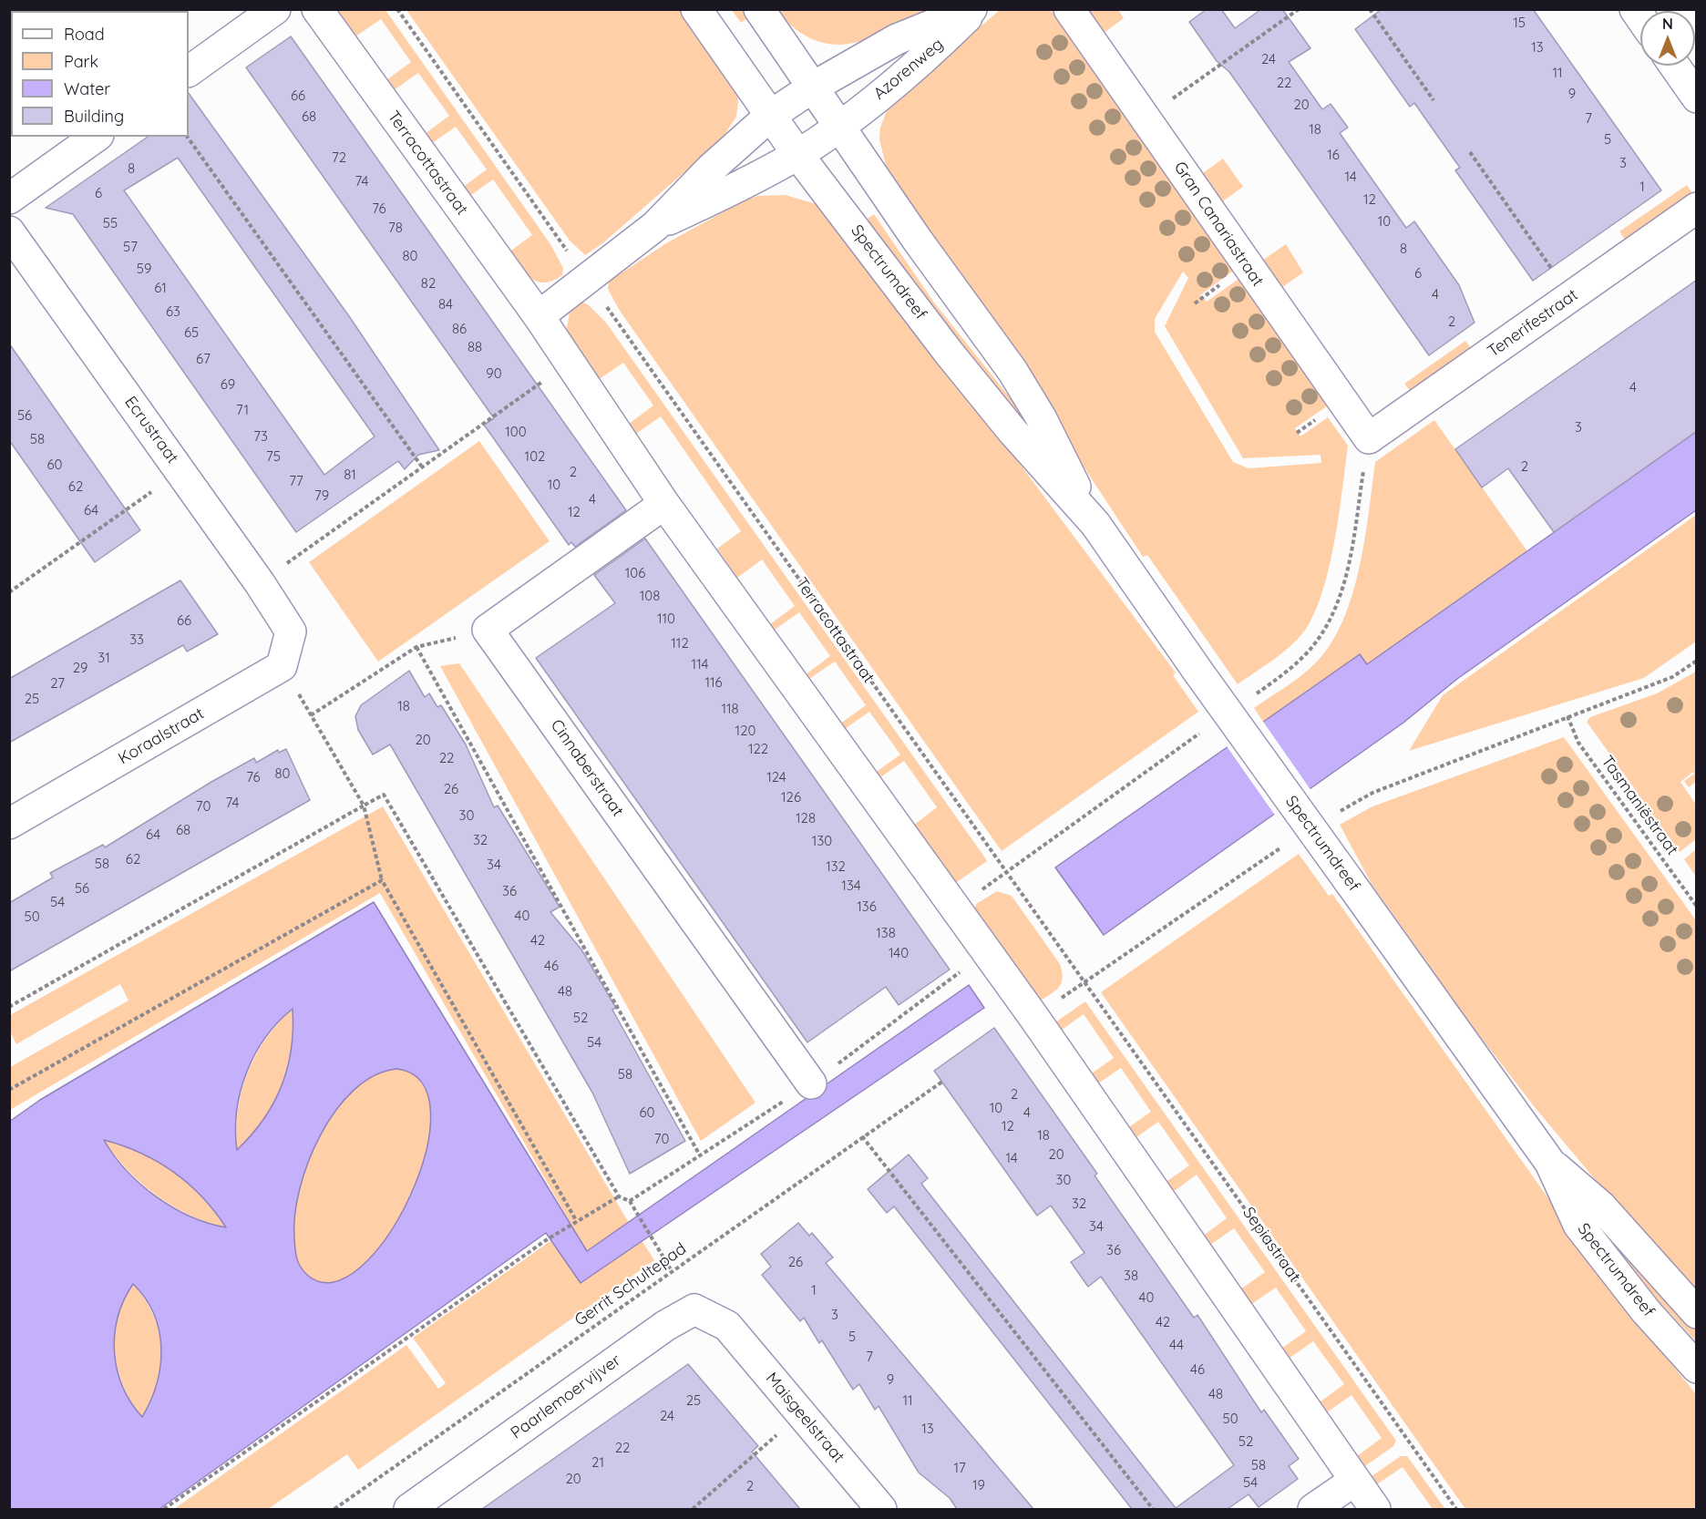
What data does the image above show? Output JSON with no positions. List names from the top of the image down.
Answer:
{
  "streets": {
    "street": [
      "Azorenweg",
      "Terracottastraat",
      "Gran Canariastraat",
      "Spectrumdreef",
      "Tenerifestraat",
      "Ecrustraat",
      "Koraalstraat",
      "Cinnaberstraat",
      "Paarlemoervijver",
      "Maisgeelstraat"
    ],
    "path": ["Tasmaniëstraat", "Sepiastraat", "Gerrit Schultepad"]
  },
  "crossings": [
    ["Azorenweg", "Spectrumdreef"],
    ["Terracottastraat", "Sepiastraat"],
    ["Gran Canariastraat", "Tenerifestraat"],
    ["Ecrustraat", "Koraalstraat"],
    ["Paarlemoervijver", "Maisgeelstraat"]
  ],
  "house_numbers": [
    "15",
    "13",
    "24",
    "11",
    "22",
    "9",
    "66",
    "20",
    "68",
    "7",
    "18",
    "5",
    "16",
    "72",
    "3",
    "8",
    "14",
    "74",
    "1",
    "6",
    "12",
    "76",
    "10",
    "55",
    "78",
    "57",
    "8",
    "80",
    "59",
    "6",
    "82",
    "61",
    "4",
    "84",
    "63",
    "2",
    "86",
    "65",
    "88",
    "67",
    "90",
    "69",
    "4",
    "71",
    "56",
    "3",
    "100",
    "73",
    "58",
    "75",
    "102",
    "60",
    "2",
    "2",
    "81",
    "77",
    "10",
    "62",
    "79",
    "4",
    "64",
    "12",
    "106",
    "108",
    "110",
    "66",
    "33",
    "112",
    "31",
    "114",
    "29",
    "116",
    "27",
    "25",
    "18",
    "118",
    "120",
    "20",
    "122",
    "22",
    "80",
    "76",
    "124",
    "26",
    "126",
    "74",
    "70",
    "30",
    "128",
    "68",
    "64",
    "32",
    "130",
    "62",
    "58",
    "34",
    "132",
    "134",
    "56",
    "36",
    "54",
    "136",
    "40",
    "50",
    "138",
    "42",
    "140",
    "46",
    "48",
    "52",
    "54",
    "58",
    "2",
    "10",
    "60",
    "4",
    "12",
    "18",
    "70",
    "20",
    "14",
    "30",
    "32",
    "34",
    "36",
    "26",
    "38",
    "1",
    "40",
    "3",
    "42",
    "5",
    "44",
    "7",
    "46",
    "9",
    "48",
    "25",
    "11",
    "24",
    "50",
    "13",
    "52",
    "22",
    "21",
    "58",
    "17",
    "20",
    "54",
    "19",
    "2"
  ],
  "legend": [
    "Road",
    "Park",
    "Water",
    "Building"
  ],
  "north": "top"
}
